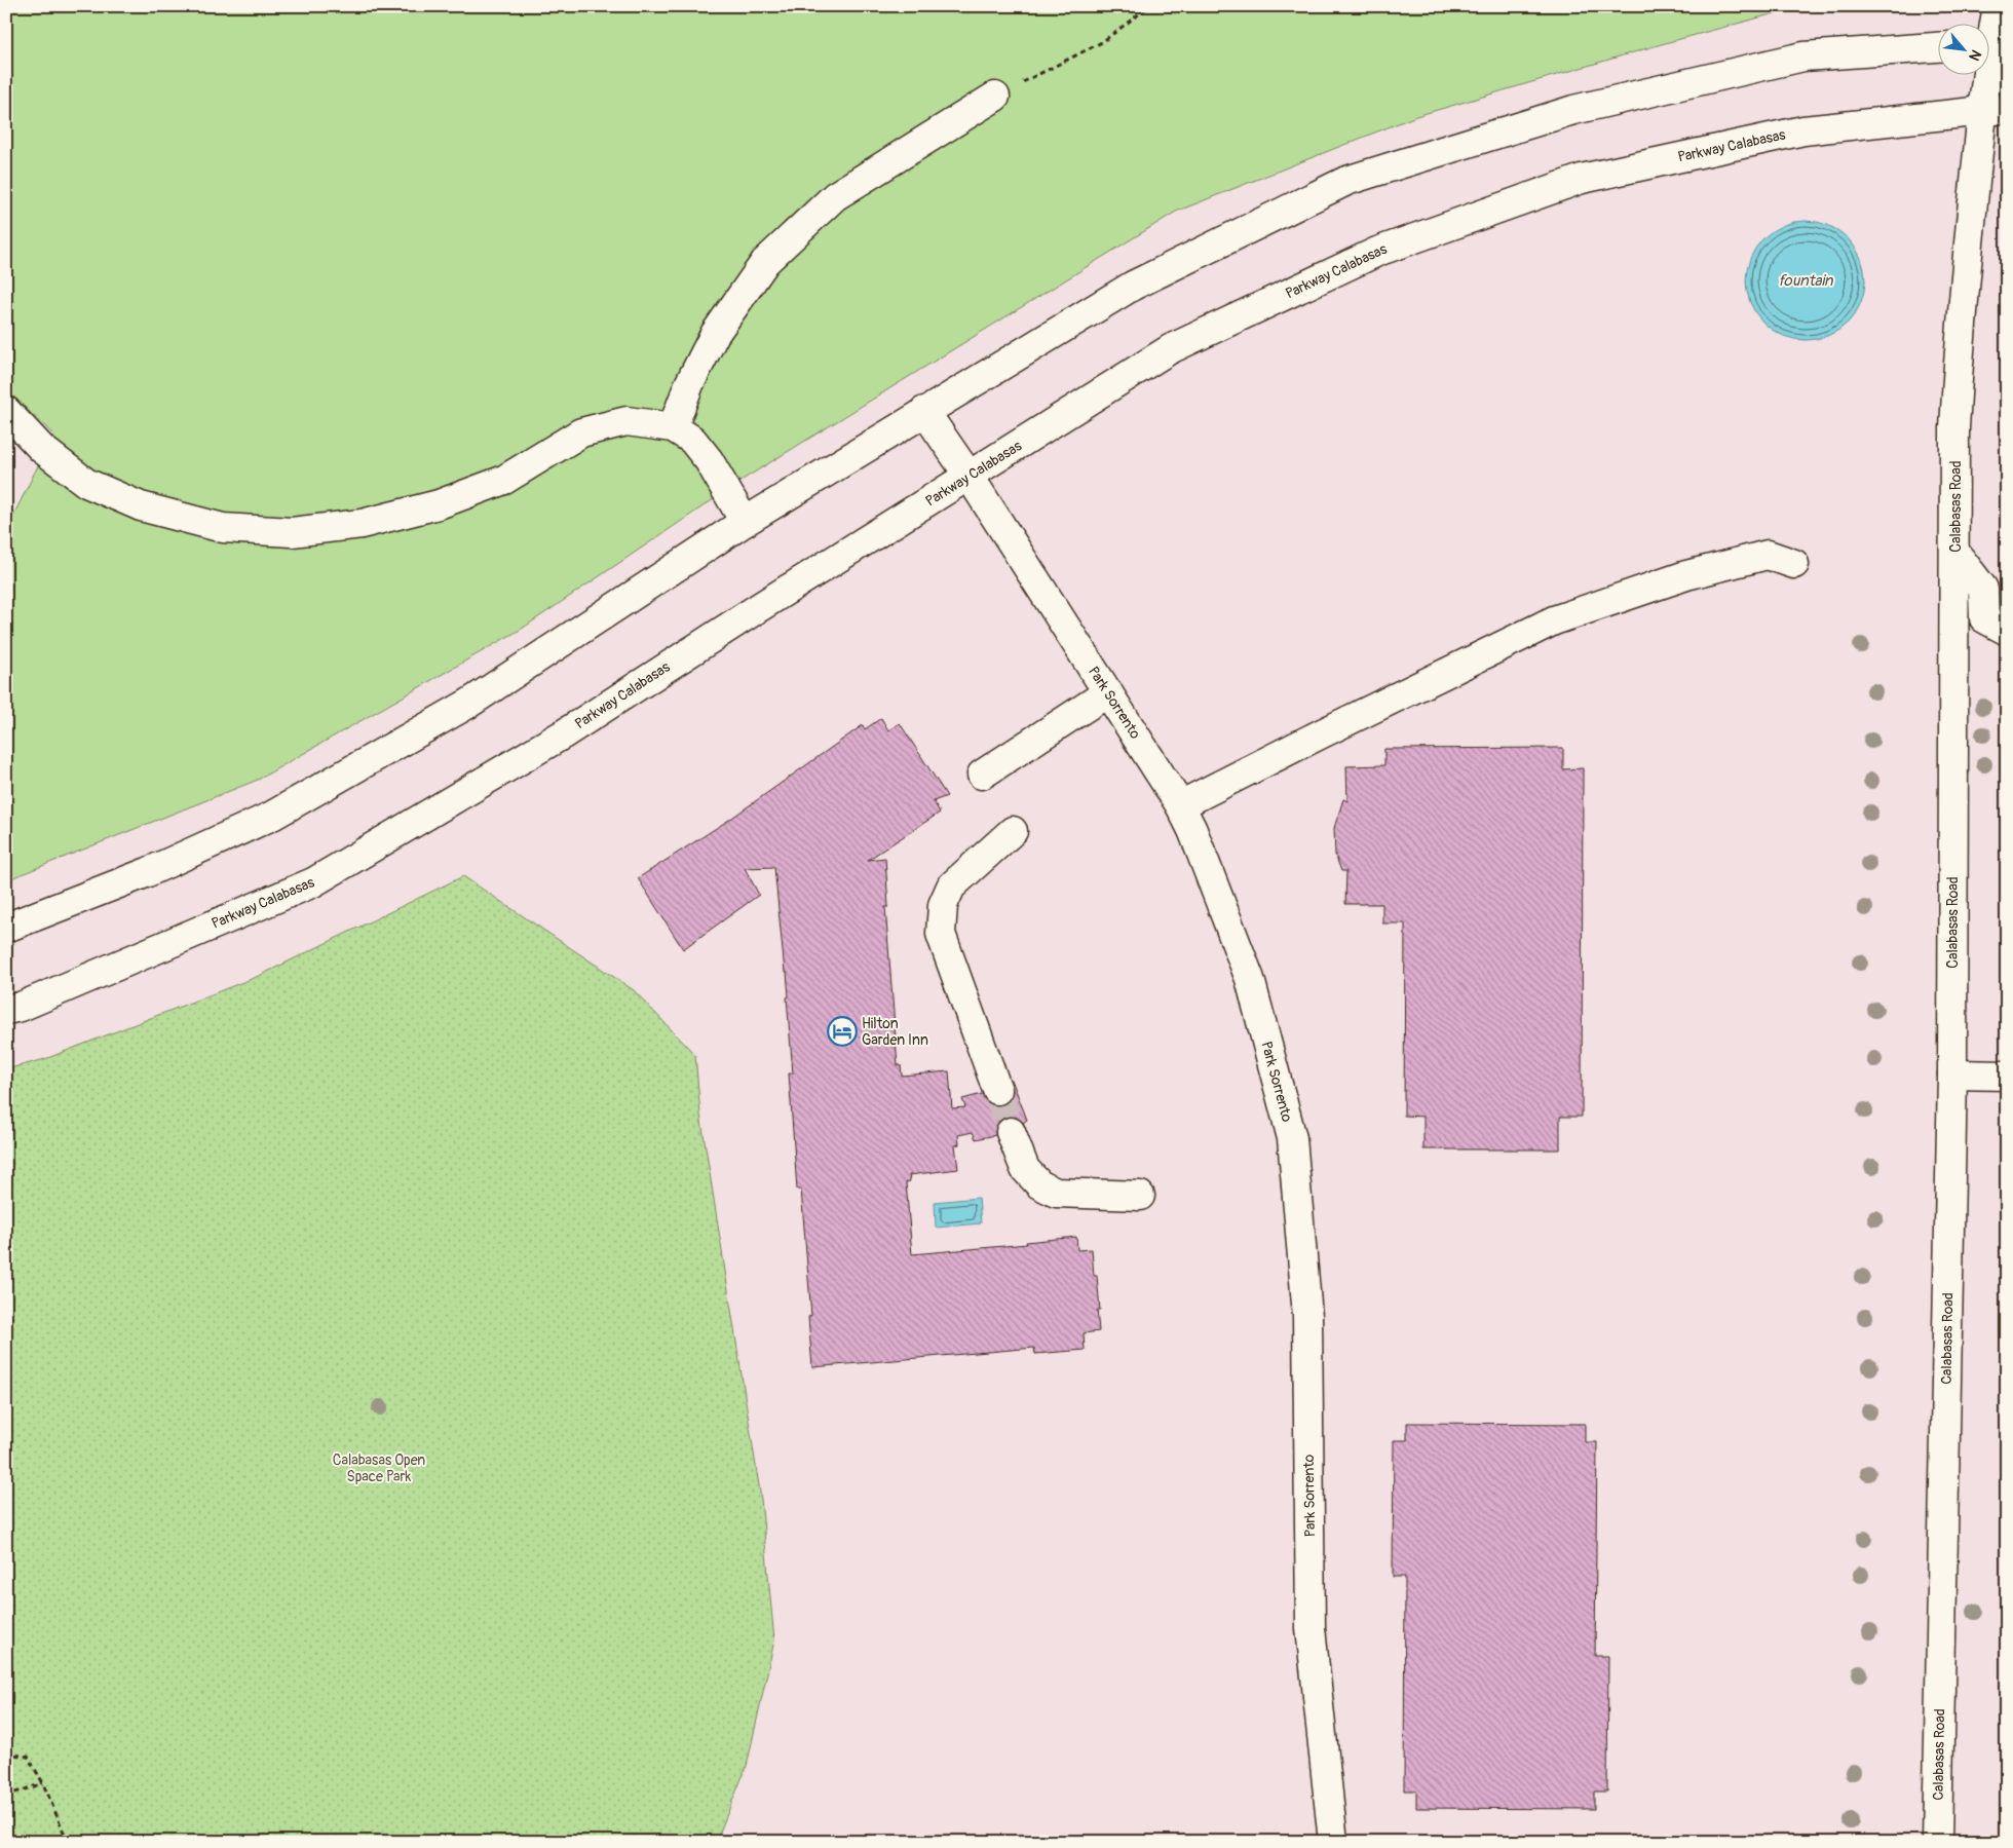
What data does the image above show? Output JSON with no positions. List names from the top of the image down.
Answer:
{
  "streets": {
    "street": ["Parkway Calabasas", "Calabasas Road", "Park Sorrento"]
  },
  "crossings": [
    ["Parkway Calabasas", "Calabasas Road"],
    ["Parkway Calabasas", "Park Sorrento"]
  ],
  "water": ["fountain"],
  "parks": ["Calabasas Open Space Park"],
  "places": {
    "hotel": ["Hilton Garden Inn"]
  },
  "north": "bottom right"
}
